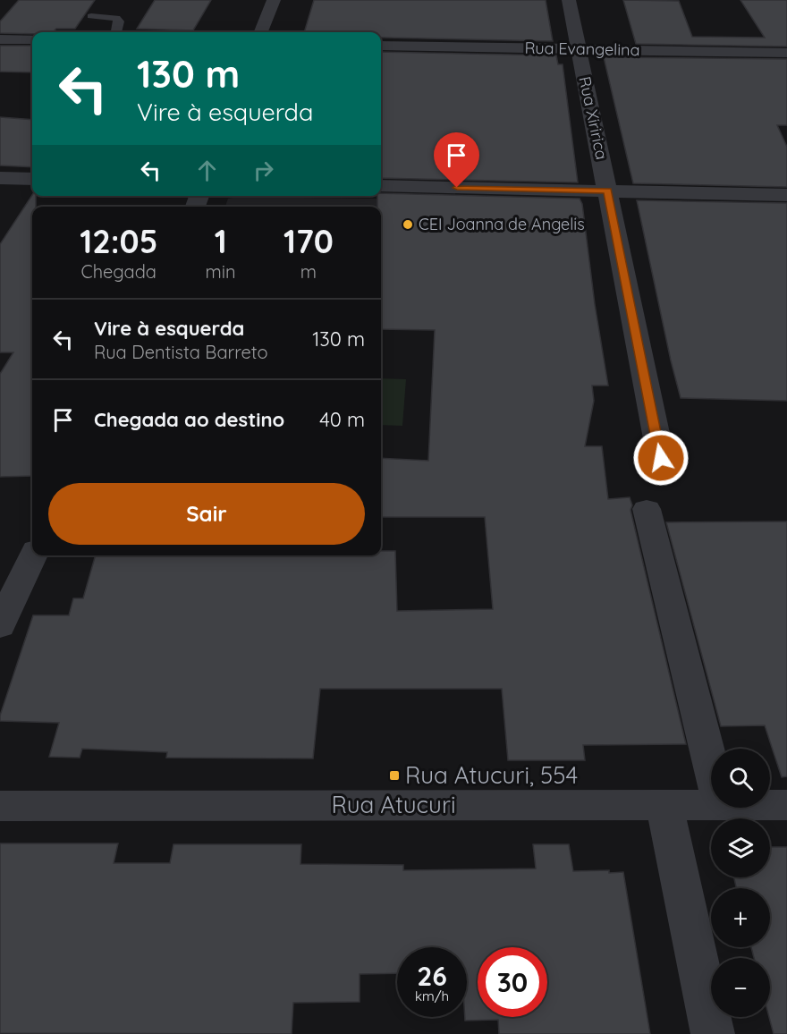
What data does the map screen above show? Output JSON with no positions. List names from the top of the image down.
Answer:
{
  "streets": {
    "street": ["Rua Evangelina", "Rua Xiririca", "Rua Atucuri"]
  },
  "crossings": [
    ["Rua Evangelina", "Rua Xiririca"]
  ],
  "places": {
    "other": ["CEI Joanna de Angelis"],
    "transit": ["Rua Atucuri, 554"]
  },
  "page": {
    "turn": ["130 m", "Vire à esquerda"],
    "eta": [
      "12:05",
      "Chegada",
      "1",
      "min",
      "170",
      "m"
    ],
    "list": [
      {
        "name": "Vire à esquerda",
        "note": "Rua Dentista Barreto",
        "value": "130 m"
      },
      {
        "name": "Chegada ao destino",
        "value": "40 m"
      }
    ],
    "buttons": "Sair",
    "map_buttons": ["+", "−"],
    "speed": "26 km/h",
    "limit": "30"
  }
}
